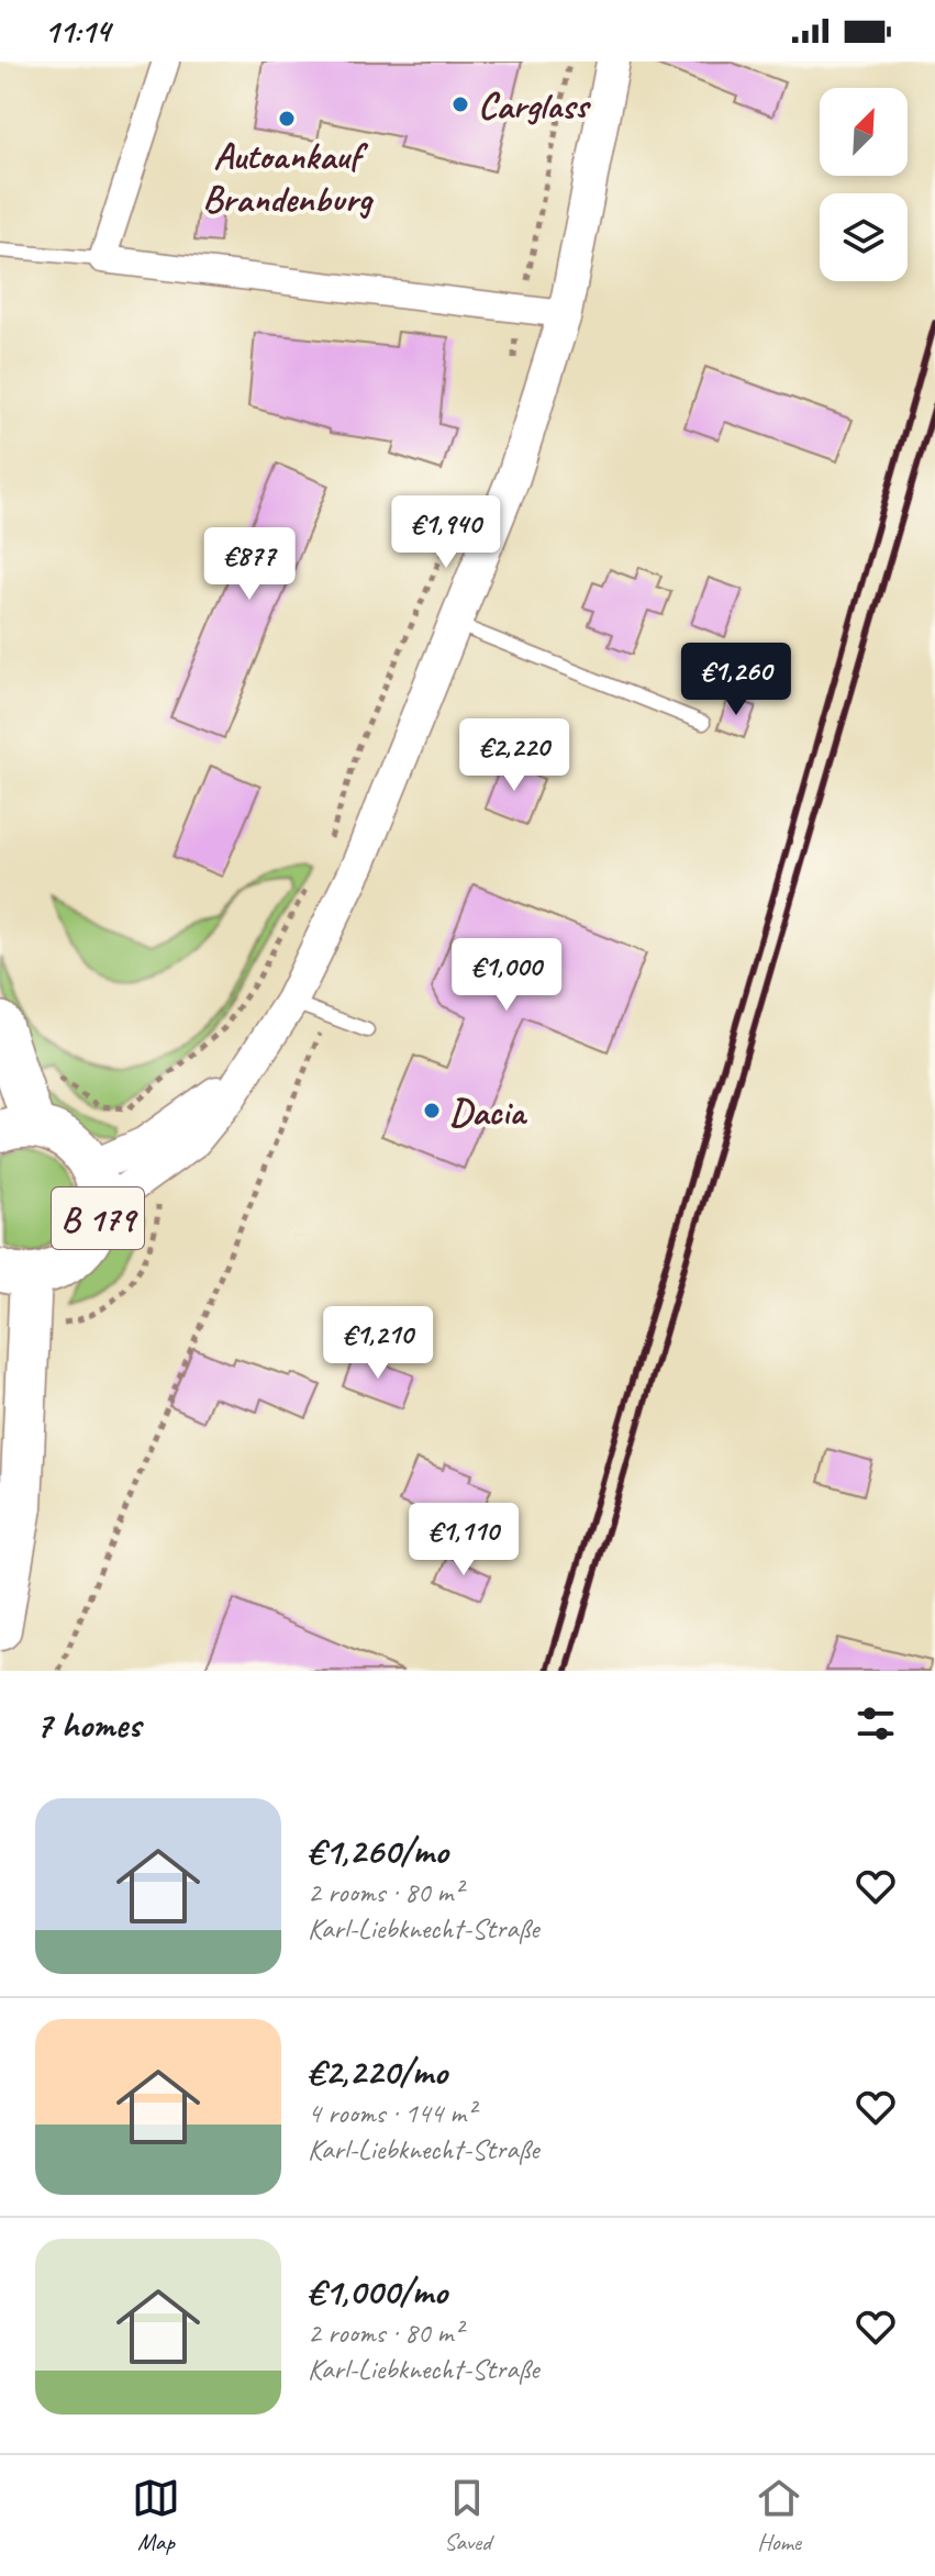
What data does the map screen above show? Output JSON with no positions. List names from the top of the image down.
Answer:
{
  "streets": {
    "main road": ["B 179"]
  },
  "places": ["Carglass", "Autoankauf Brandenburg", "Dacia"],
  "north": "top right",
  "page": {
    "status": "11:14",
    "price": [
      "€1,940",
      "€877",
      "€1,260",
      "€2,220",
      "€1,000",
      "€1,210",
      "€1,110"
    ],
    "heading": "7 homes",
    "list": [
      {
        "name": "€1,260/mo",
        "note": "2 rooms · 80 m² · Karl-Liebknecht-Straße"
      },
      {
        "name": "€2,220/mo",
        "note": "4 rooms · 144 m² · Karl-Liebknecht-Straße"
      },
      {
        "name": "€1,000/mo",
        "note": "2 rooms · 80 m² · Karl-Liebknecht-Straße"
      }
    ],
    "tabs": ["Map", "Saved", "Home"]
  }
}
